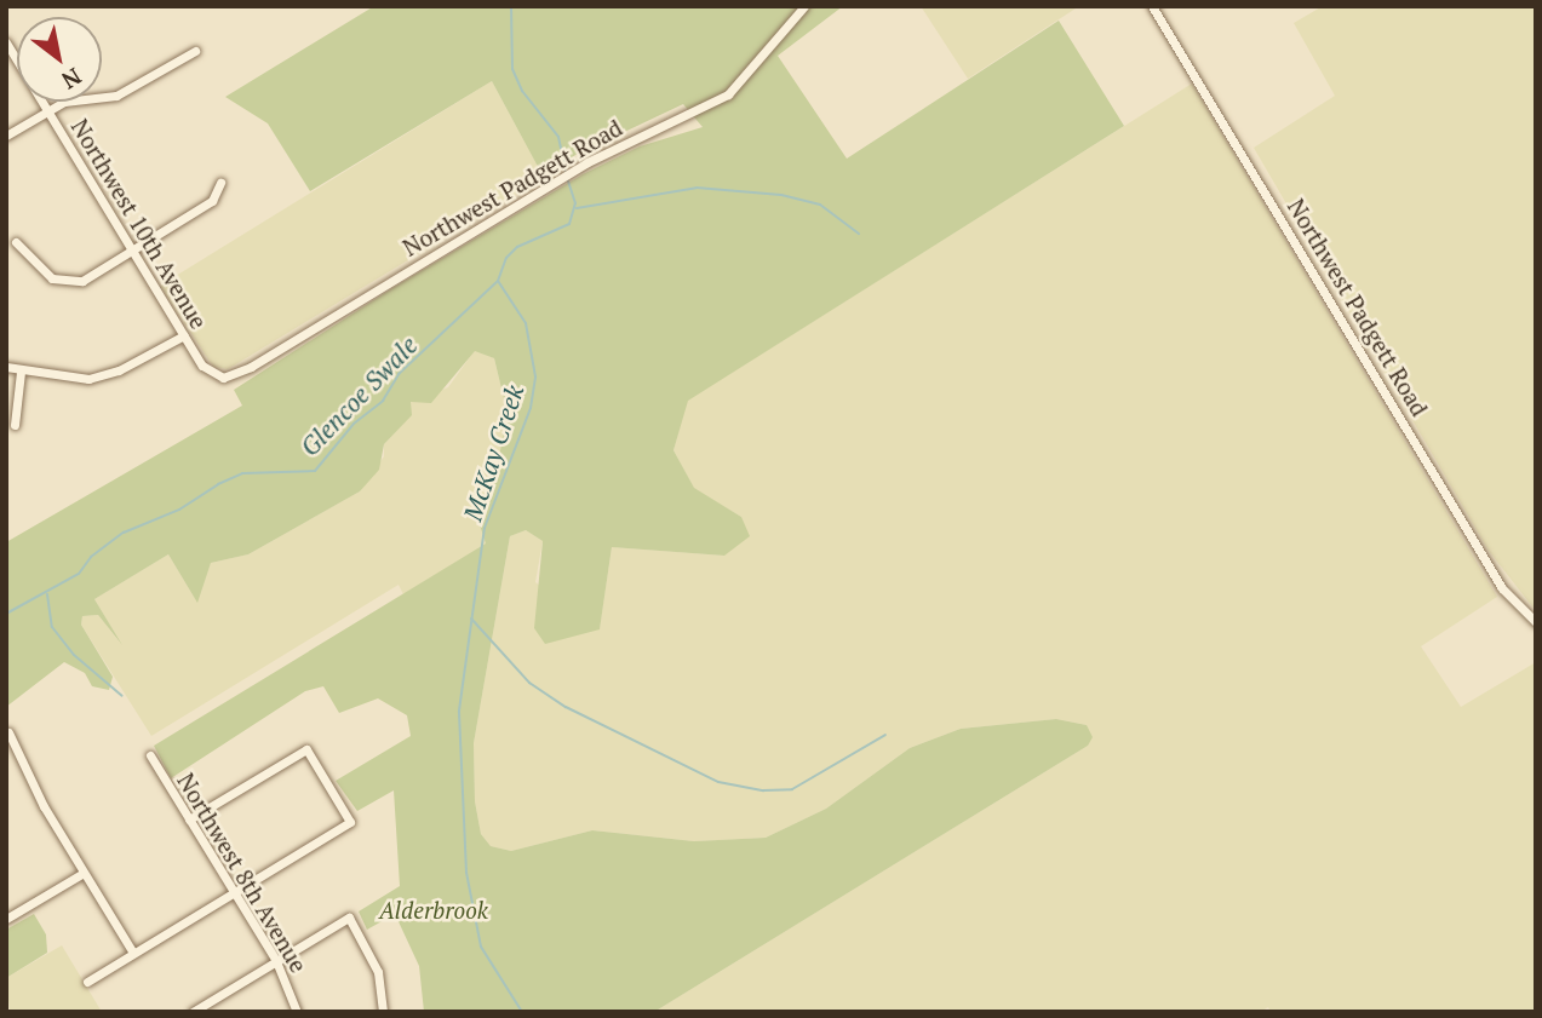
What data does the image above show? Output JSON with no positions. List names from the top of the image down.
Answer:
{
  "streets": {
    "street": ["Northwest Padgett Road", "Northwest 10th Avenue", "Northwest 8th Avenue"]
  },
  "crossings": [
    ["Northwest Padgett Road", "Northwest 10th Avenue"]
  ],
  "water": ["Glencoe Swale", "McKay Creek"],
  "parks": ["Alderbrook"],
  "north": "bottom right"
}
